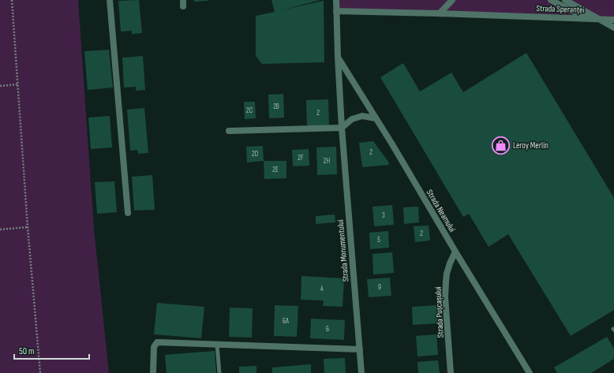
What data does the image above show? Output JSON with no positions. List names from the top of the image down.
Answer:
{
  "streets": {
    "street": [
      "Strada Speranței",
      "Strada Neamului",
      "Strada Monumentului",
      "Strada Pușcașului"
    ]
  },
  "crossings": [
    ["Strada Speranței", "Strada Monumentului"],
    ["Strada Neamului", "Strada Monumentului"],
    ["Strada Neamului", "Strada Pușcașului"]
  ],
  "places": {
    "shop": ["Leroy Merlin"]
  },
  "house_numbers": [
    "2B",
    "2C",
    "2",
    "2",
    "2D",
    "2F",
    "2H",
    "2E",
    "3",
    "2",
    "5",
    "9",
    "4",
    "6A",
    "6"
  ],
  "scale_bar": "50 m"
}
